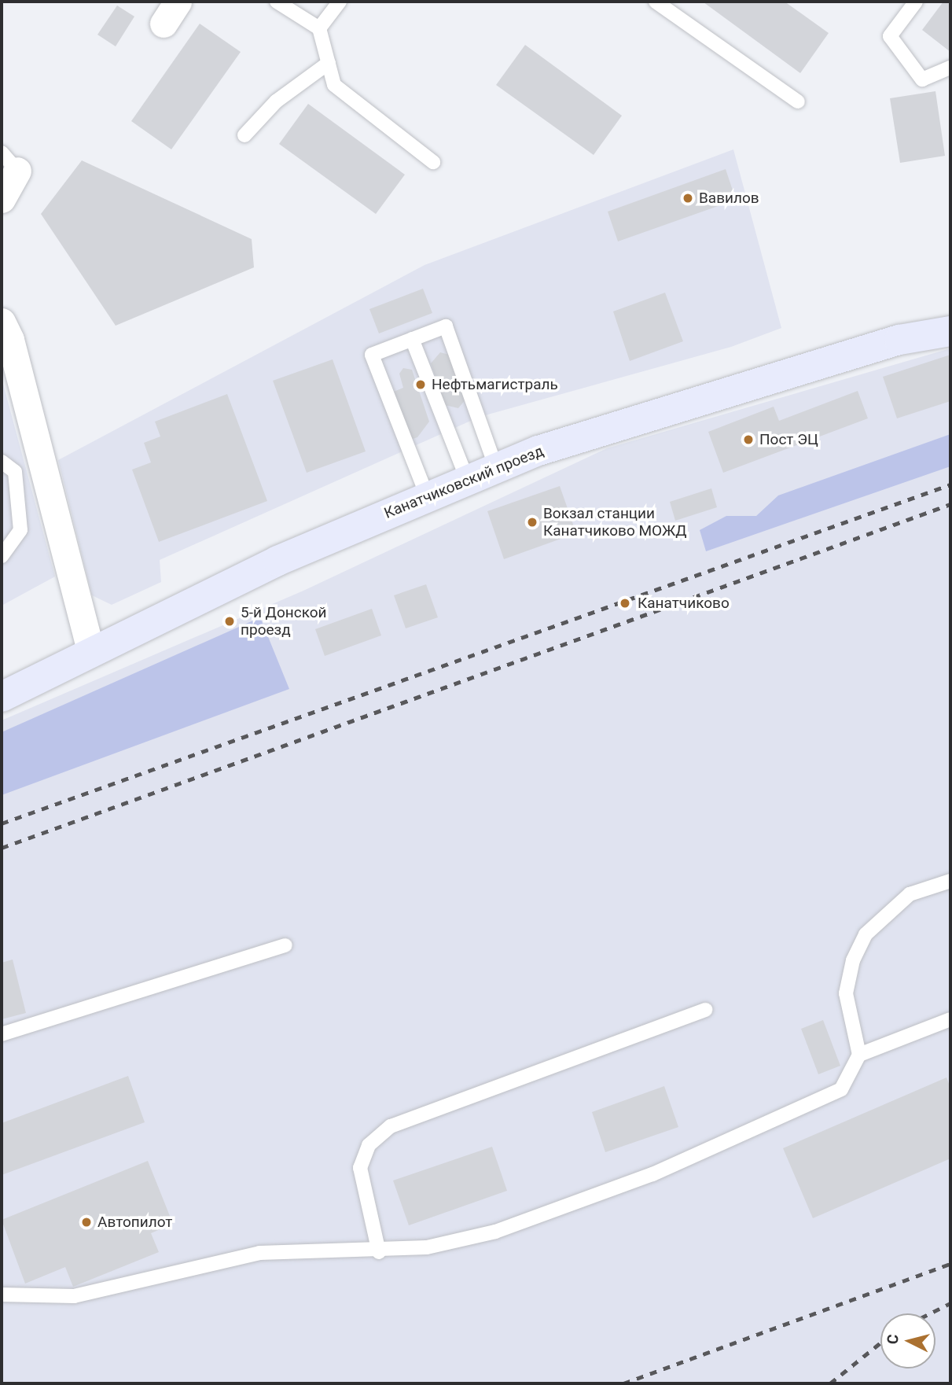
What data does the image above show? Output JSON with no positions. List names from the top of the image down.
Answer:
{
  "streets": {
    "street": ["Канатчиковский проезд"]
  },
  "places": [
    "Вавилов",
    "Нефтьмагистраль",
    "Пост ЭЦ",
    "Вокзал станции Канатчиково МОЖД",
    "Канатчиково",
    "5-й Донской проезд",
    "Автопилот"
  ],
  "north": "left"
}
